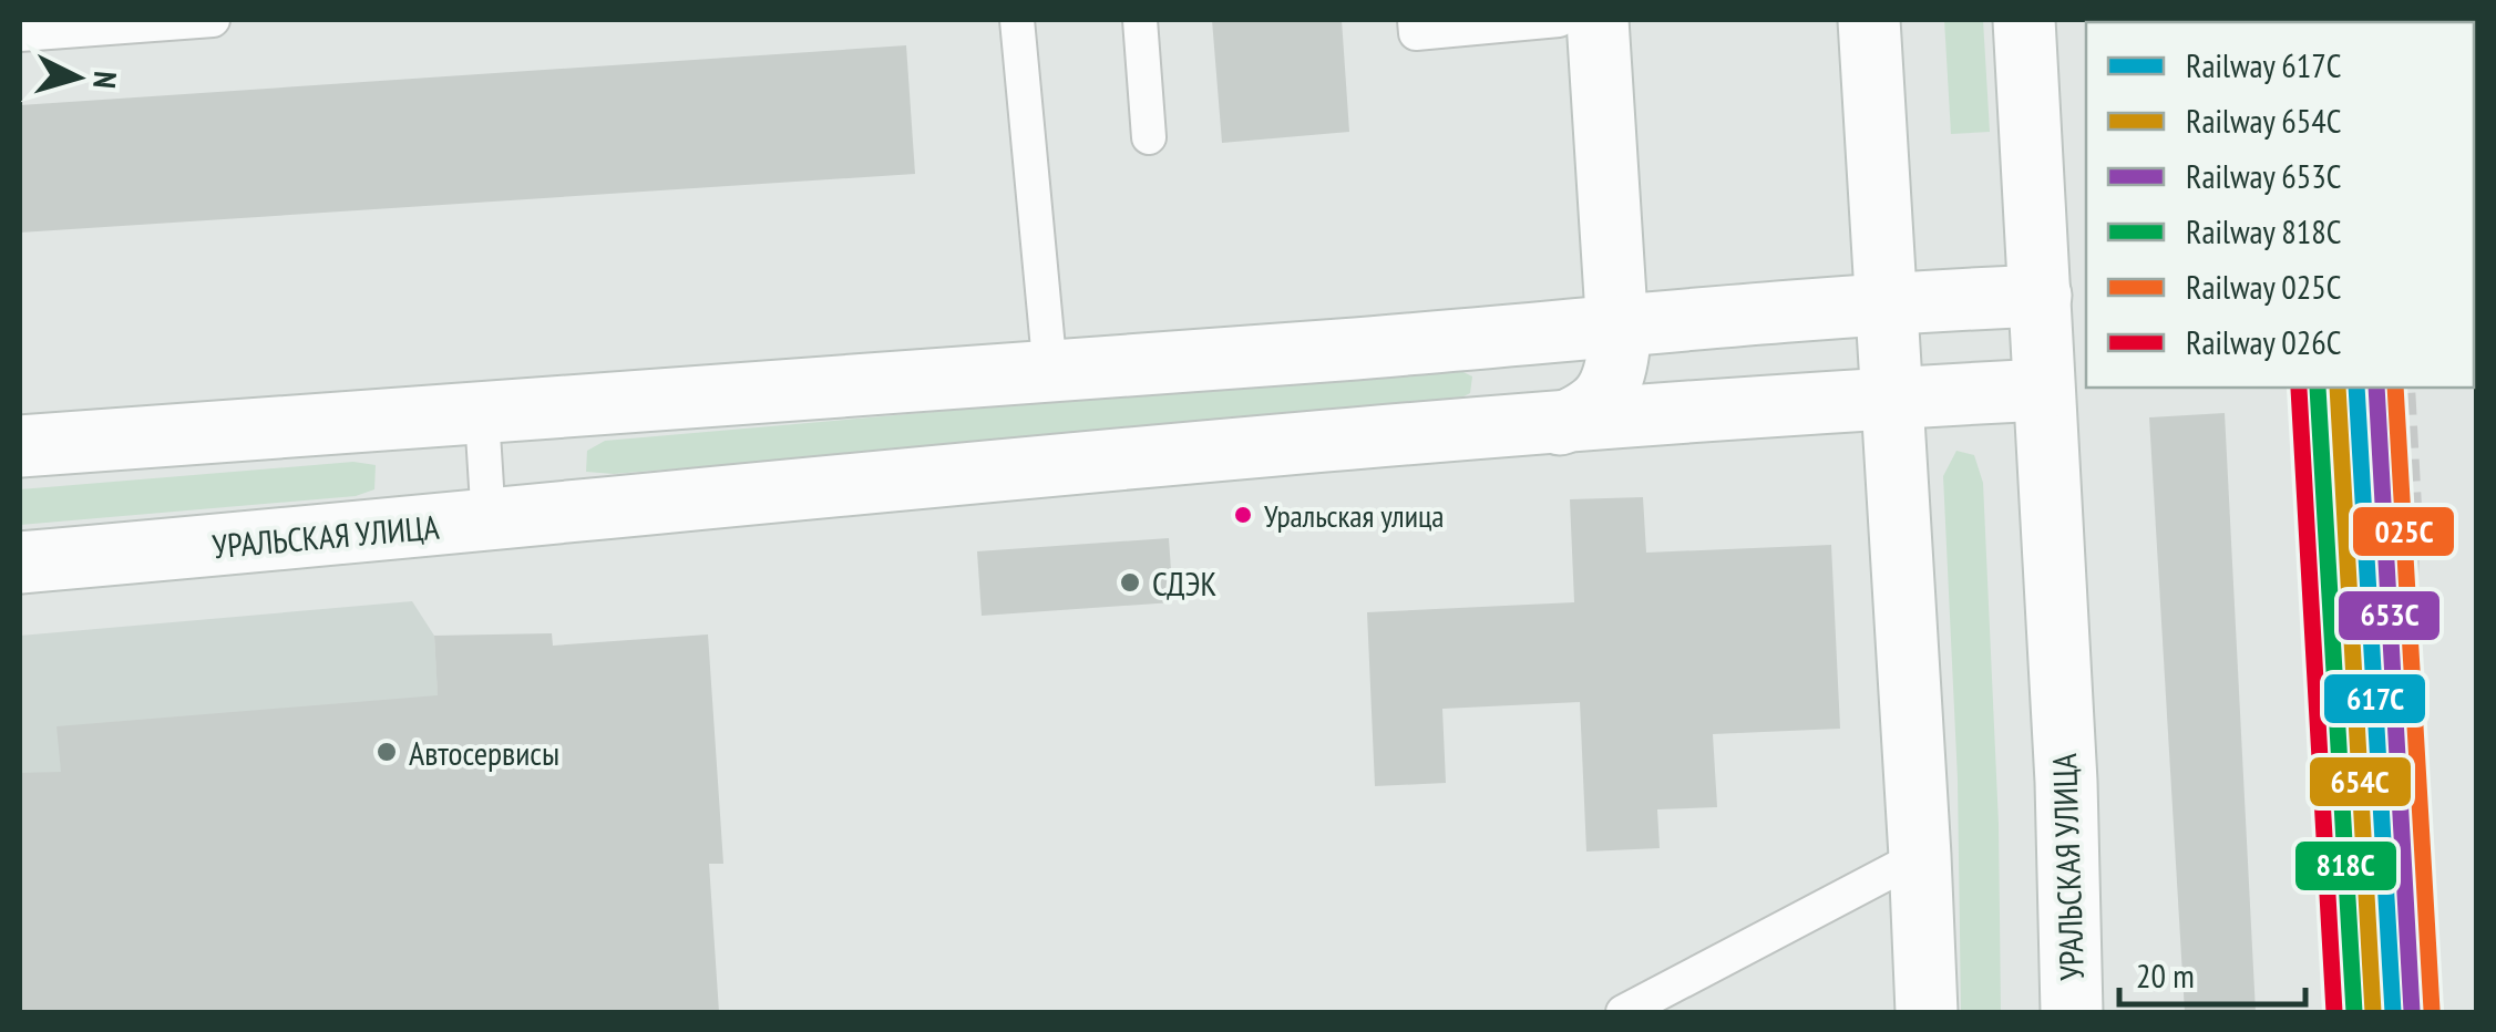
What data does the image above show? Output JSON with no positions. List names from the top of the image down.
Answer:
{
  "streets": {
    "main road": ["УРАЛЬСКАЯ УЛИЦА"]
  },
  "places": ["Уральская улица", "СДЭК", "Автосервисы"],
  "lines": [
    "rail line 617C",
    "rail line 654С",
    "rail line 653С",
    "rail line 818С",
    "rail line 025С",
    "rail line 026С"
  ],
  "legend": [
    "Railway 617C",
    "Railway 654С",
    "Railway 653С",
    "Railway 818С",
    "Railway 025С",
    "Railway 026С"
  ],
  "scale_bar": "20 m",
  "north": "right"
}
